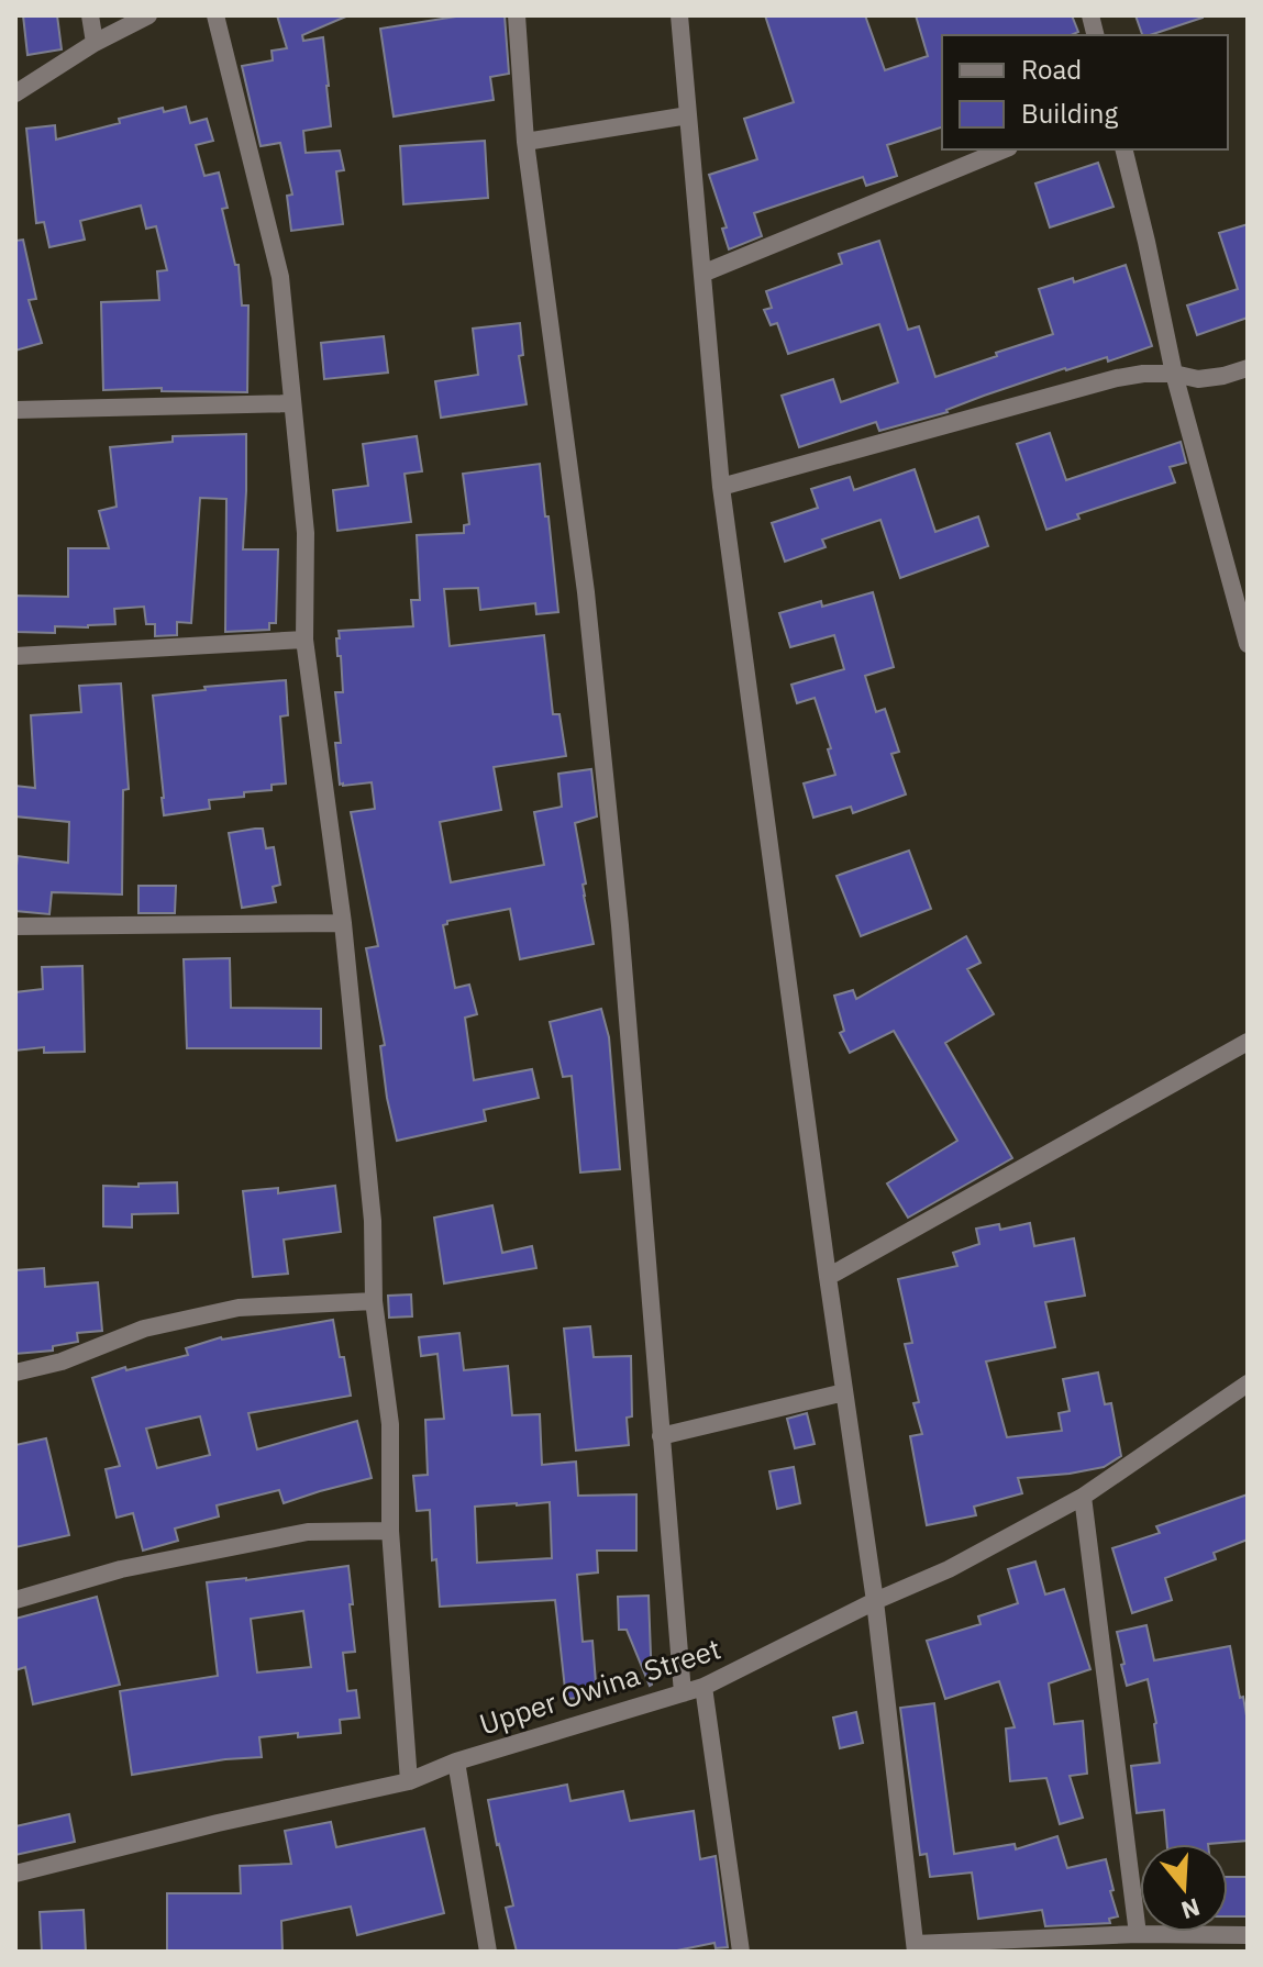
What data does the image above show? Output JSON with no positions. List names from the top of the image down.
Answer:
{
  "streets": {
    "street": ["Upper Owina Street"]
  },
  "legend": ["Road", "Building"],
  "north": "bottom"
}
